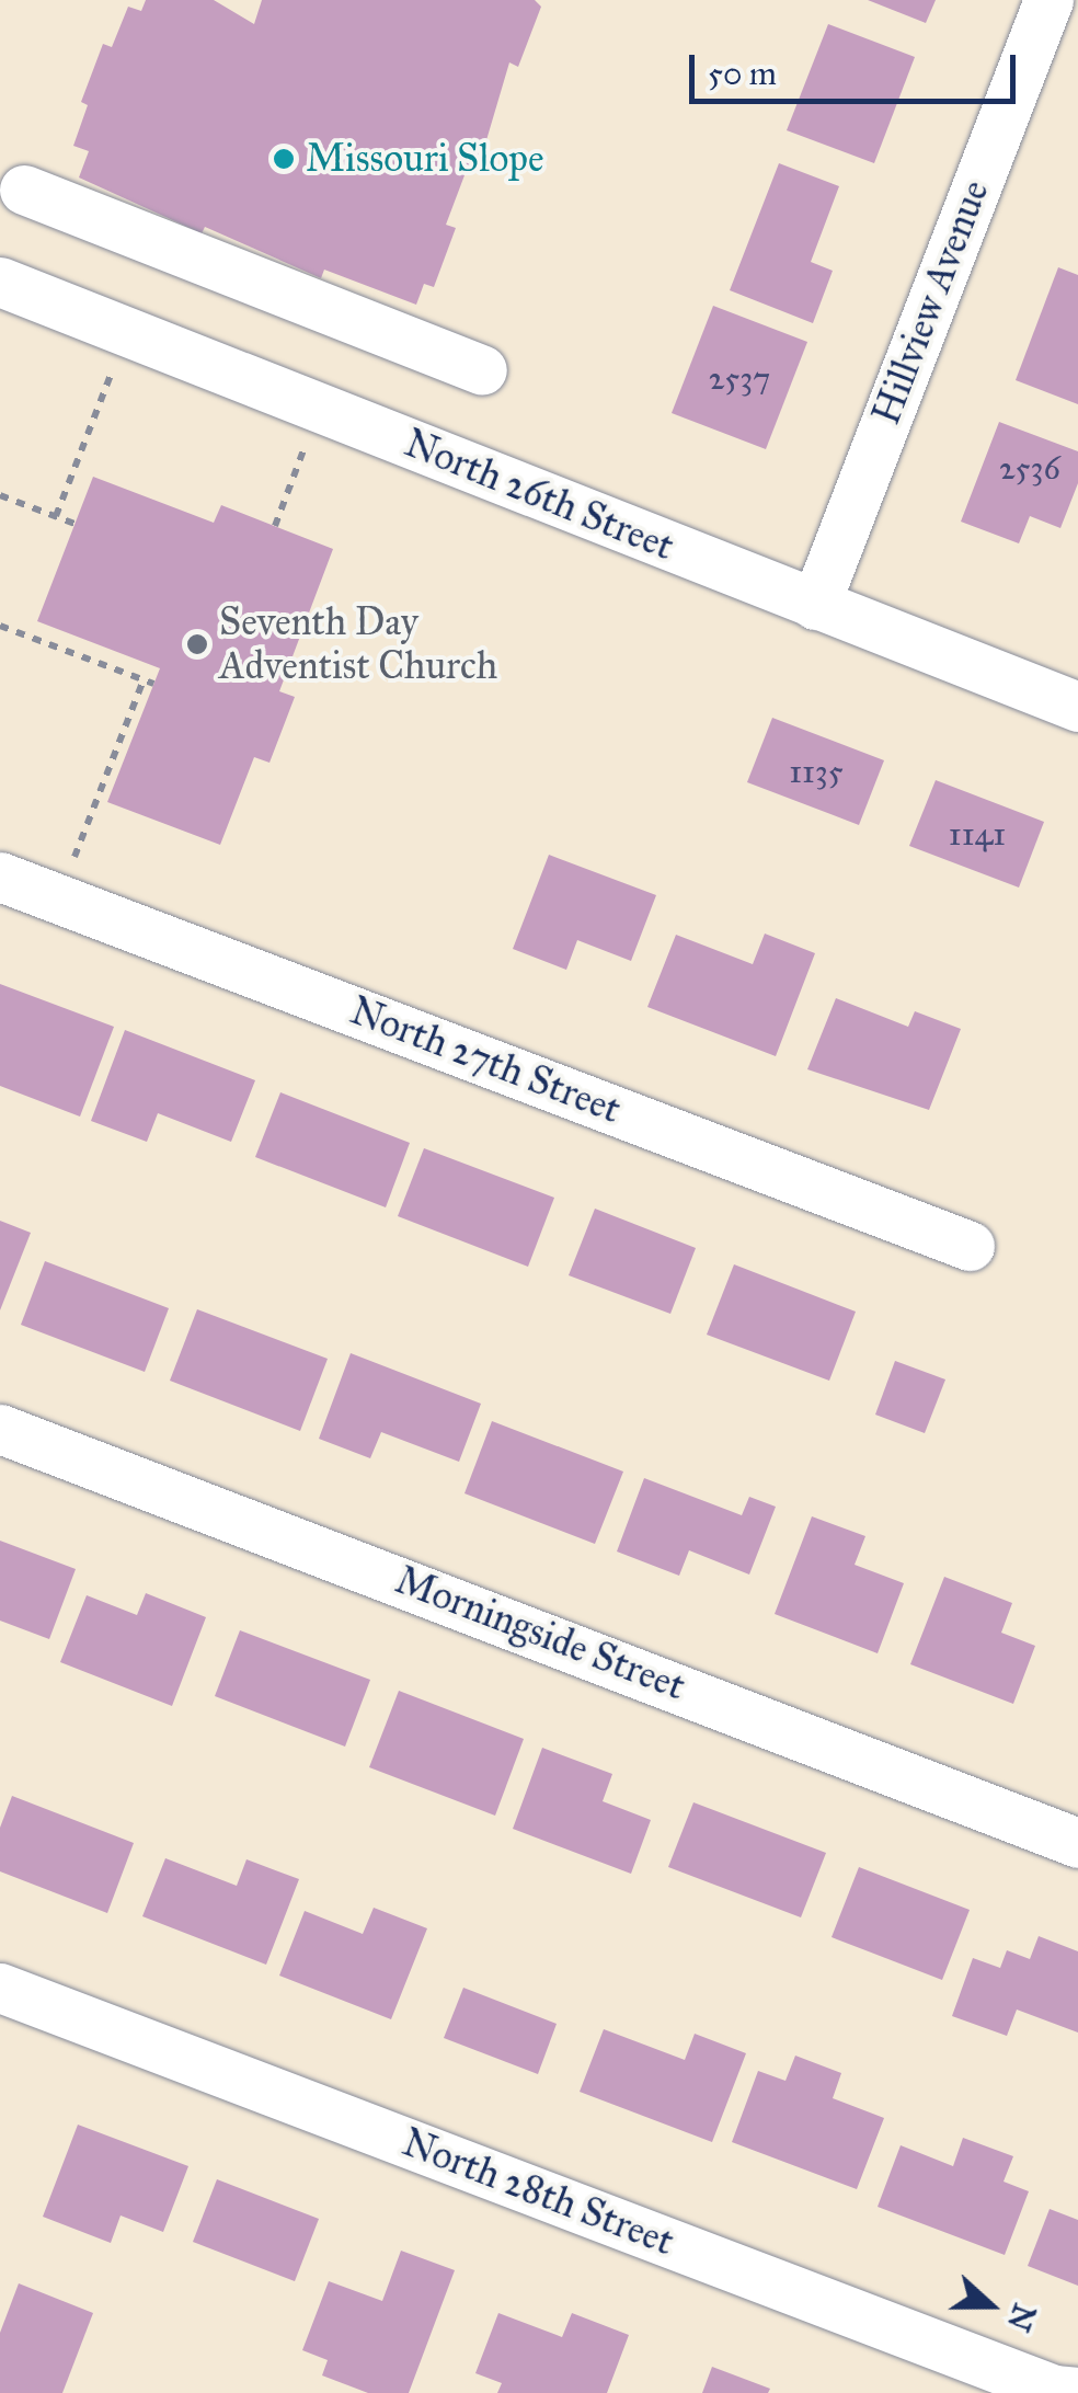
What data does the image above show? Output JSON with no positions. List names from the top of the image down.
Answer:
{
  "streets": {
    "street": [
      "Hillview Avenue",
      "North 26th Street",
      "North 27th Street",
      "Morningside Street",
      "North 28th Street"
    ]
  },
  "crossings": [
    ["Hillview Avenue", "North 26th Street"]
  ],
  "places": ["Missouri Slope", "Seventh Day Adventist Church"],
  "house_numbers": [
    "2537",
    "2536",
    "1135",
    "1141"
  ],
  "scale_bar": "50 m",
  "north": "right"
}
